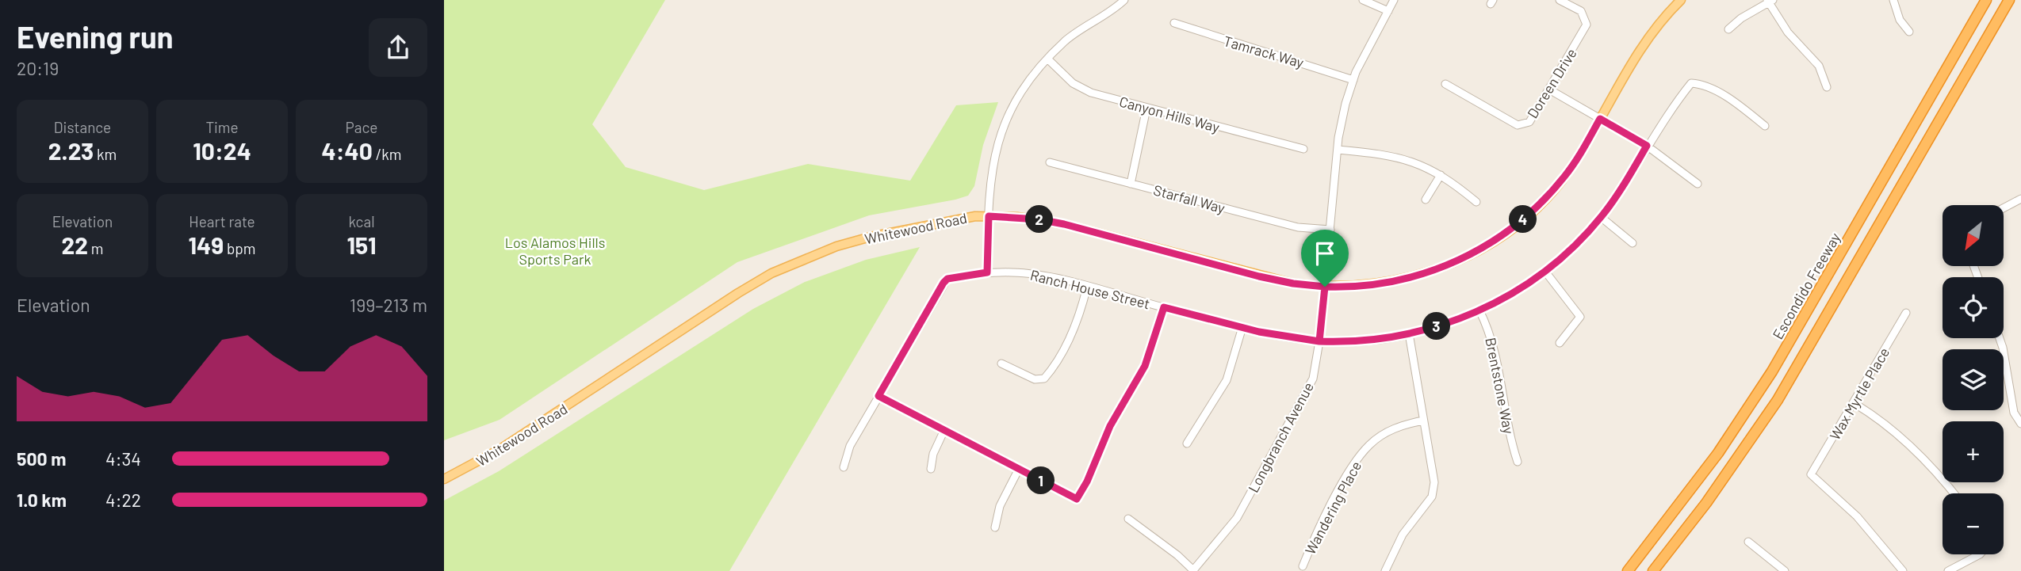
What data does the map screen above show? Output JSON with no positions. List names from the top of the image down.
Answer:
{
  "streets": {
    "highway": ["Escondido Freeway"],
    "main road": ["Whitewood Road"],
    "street": [
      "Tamrack Way",
      "Doreen Drive",
      "Canyon Hills Way",
      "Starfall Way",
      "Ranch House Street",
      "Brentstone Way",
      "Wax Myrtle Place",
      "Longbranch Avenue",
      "Wandering Place"
    ]
  },
  "crossings": [
    ["Tamrack Way", "Longbranch Avenue"],
    ["Starfall Way", "Longbranch Avenue"],
    ["Whitewood Road", "Longbranch Avenue"],
    ["Ranch House Street", "Brentstone Way"],
    ["Ranch House Street", "Longbranch Avenue"]
  ],
  "parks": ["Los Alamos Hills Sports Park"],
  "north": "bottom left",
  "page": {
    "heading": ["Evening run", "20:19"],
    "stats": [
      ["Distance", "2.23 km"],
      ["Time", "10:24"],
      ["Pace", "4:40 /km"],
      ["Elevation", "22 m"],
      ["Heart rate", "149 bpm"],
      ["kcal", "151"]
    ],
    "map_buttons": ["+", "−"],
    "pins": [
      "2",
      "4",
      "3",
      "1"
    ],
    "chart": ["Elevation", "199–213 m"],
    "list": [
      {
        "name": "500 m",
        "note": "4:34"
      },
      {
        "name": "1.0 km",
        "note": "4:22"
      }
    ]
  }
}
